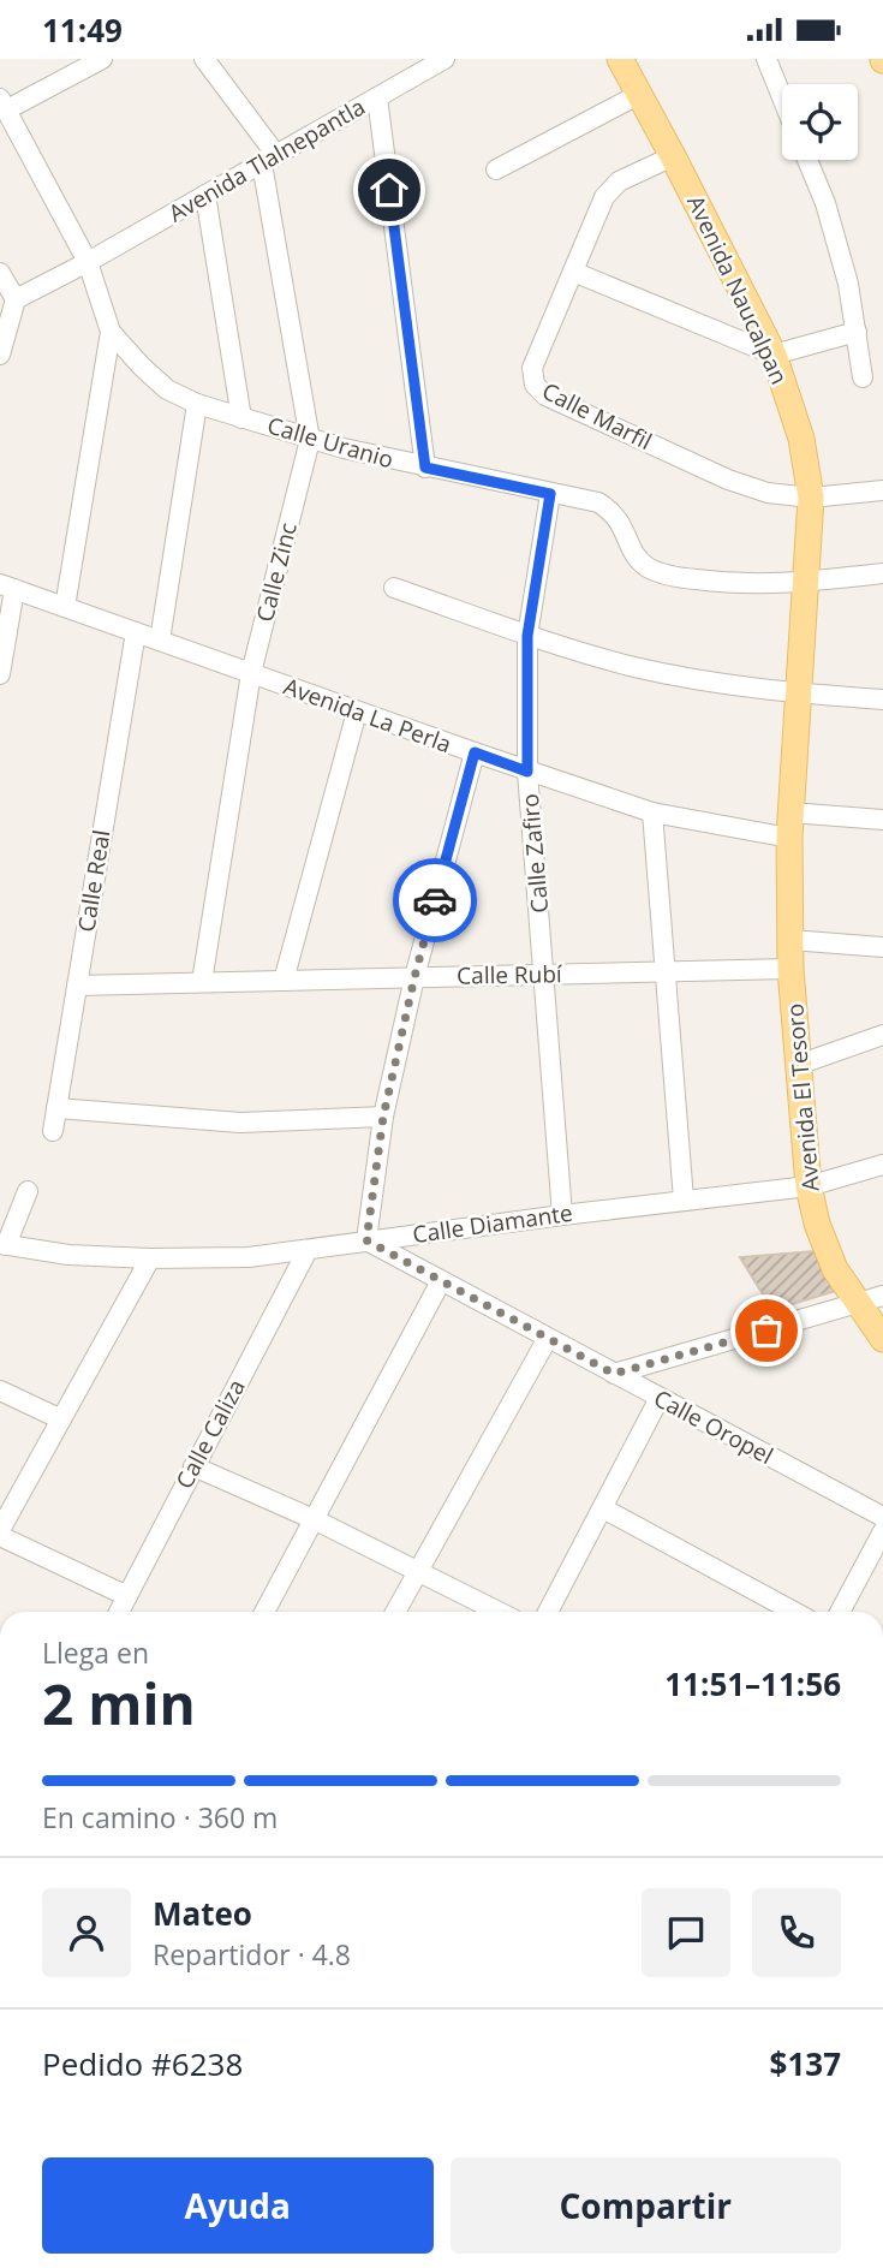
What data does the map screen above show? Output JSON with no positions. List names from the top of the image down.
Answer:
{
  "streets": {
    "main road": ["Avenida Naucalpan", "Avenida El Tesoro"],
    "street": [
      "Avenida Tlalnepantla",
      "Calle Marfil",
      "Calle Uranio",
      "Calle Zinc",
      "Avenida La Perla",
      "Calle Zafiro",
      "Calle Real",
      "Calle Rubí",
      "Calle Diamante",
      "Calle Oropel",
      "Calle Caliza"
    ]
  },
  "crossings": [
    ["Avenida Tlalnepantla", "Calle Uranio"],
    ["Avenida Tlalnepantla", "Calle Zinc"],
    ["Avenida Naucalpan", "Calle Marfil"],
    ["Avenida Naucalpan", "Calle Uranio"],
    ["Avenida Naucalpan", "Avenida La Perla"],
    ["Avenida Naucalpan", "Avenida El Tesoro"],
    ["Calle Uranio", "Calle Zinc"],
    ["Calle Uranio", "Calle Zafiro"],
    ["Calle Zinc", "Avenida La Perla"],
    ["Calle Zinc", "Calle Rubí"],
    ["Avenida La Perla", "Calle Zafiro"],
    ["Avenida La Perla", "Calle Real"],
    ["Avenida La Perla", "Avenida El Tesoro"],
    ["Calle Zafiro", "Calle Rubí"],
    ["Calle Zafiro", "Calle Diamante"],
    ["Calle Real", "Calle Rubí"],
    ["Calle Rubí", "Avenida El Tesoro"],
    ["Avenida El Tesoro", "Calle Diamante"],
    ["Calle Diamante", "Calle Oropel"],
    ["Calle Diamante", "Calle Caliza"]
  ],
  "page": {
    "status": "11:49",
    "heading": ["2 min", "Llega en", "11:51–11:56"],
    "panel": [
      "Mateo",
      "Repartidor · 4.8",
      "Pedido #6238",
      "$137"
    ],
    "bar": "En camino · 360 m",
    "buttons": ["Ayuda", "Compartir"]
  }
}
